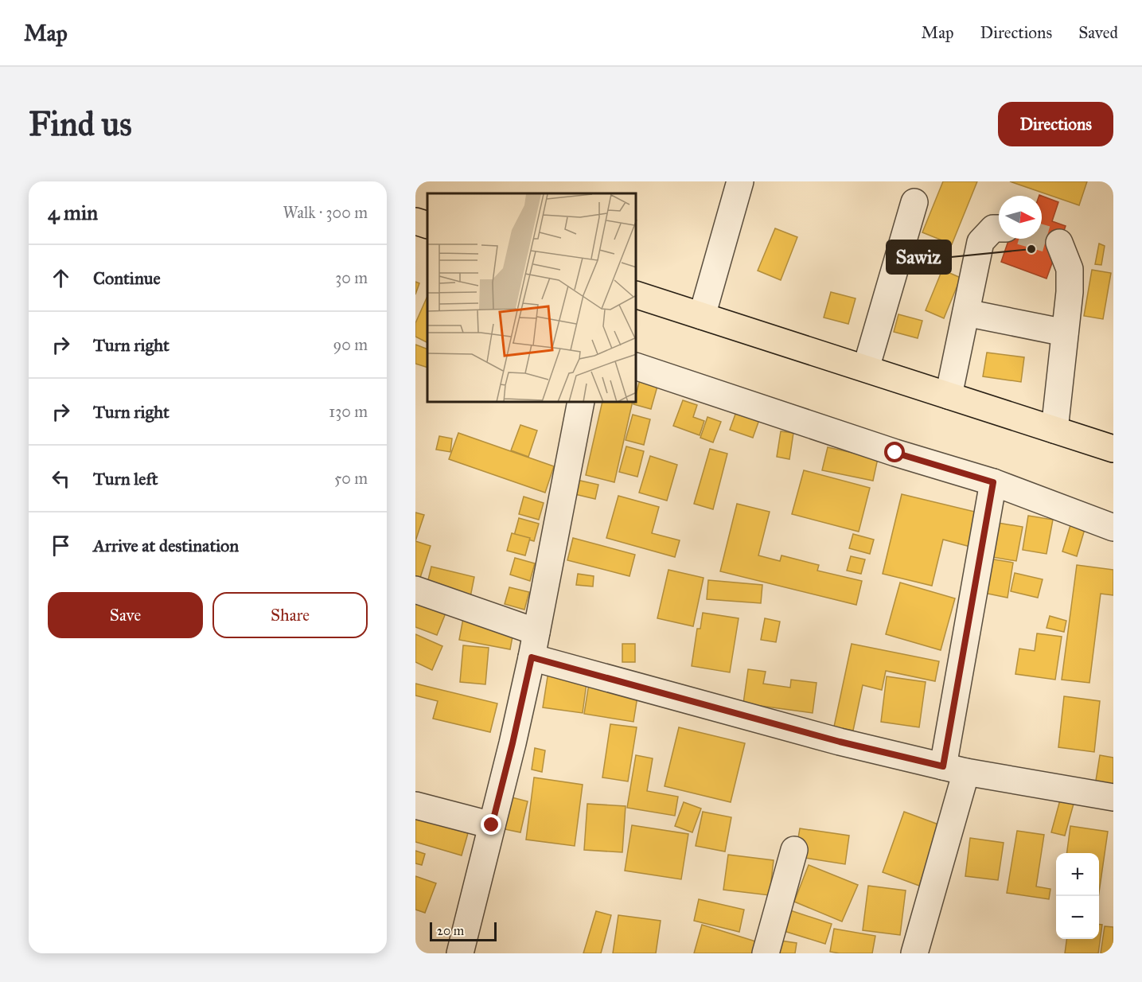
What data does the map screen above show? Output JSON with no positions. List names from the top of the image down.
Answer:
{
  "places": ["Sawiz"],
  "scale_bar": "20 m",
  "north": "right",
  "page": {
    "header": "Map",
    "nav": ["Map", "Directions", "Saved"],
    "buttons": [
      "Directions",
      ["Save", "Share"]
    ],
    "title": "Find us",
    "heading": ["4 min", "Walk · 300 m"],
    "list": [
      ["Continue", "30 m"],
      ["Turn right", "90 m"],
      ["Turn right", "130 m"],
      ["Turn left", "50 m"],
      "Arrive at destination"
    ],
    "map_buttons": ["+", "−"],
    "scale": "20 m"
  }
}
